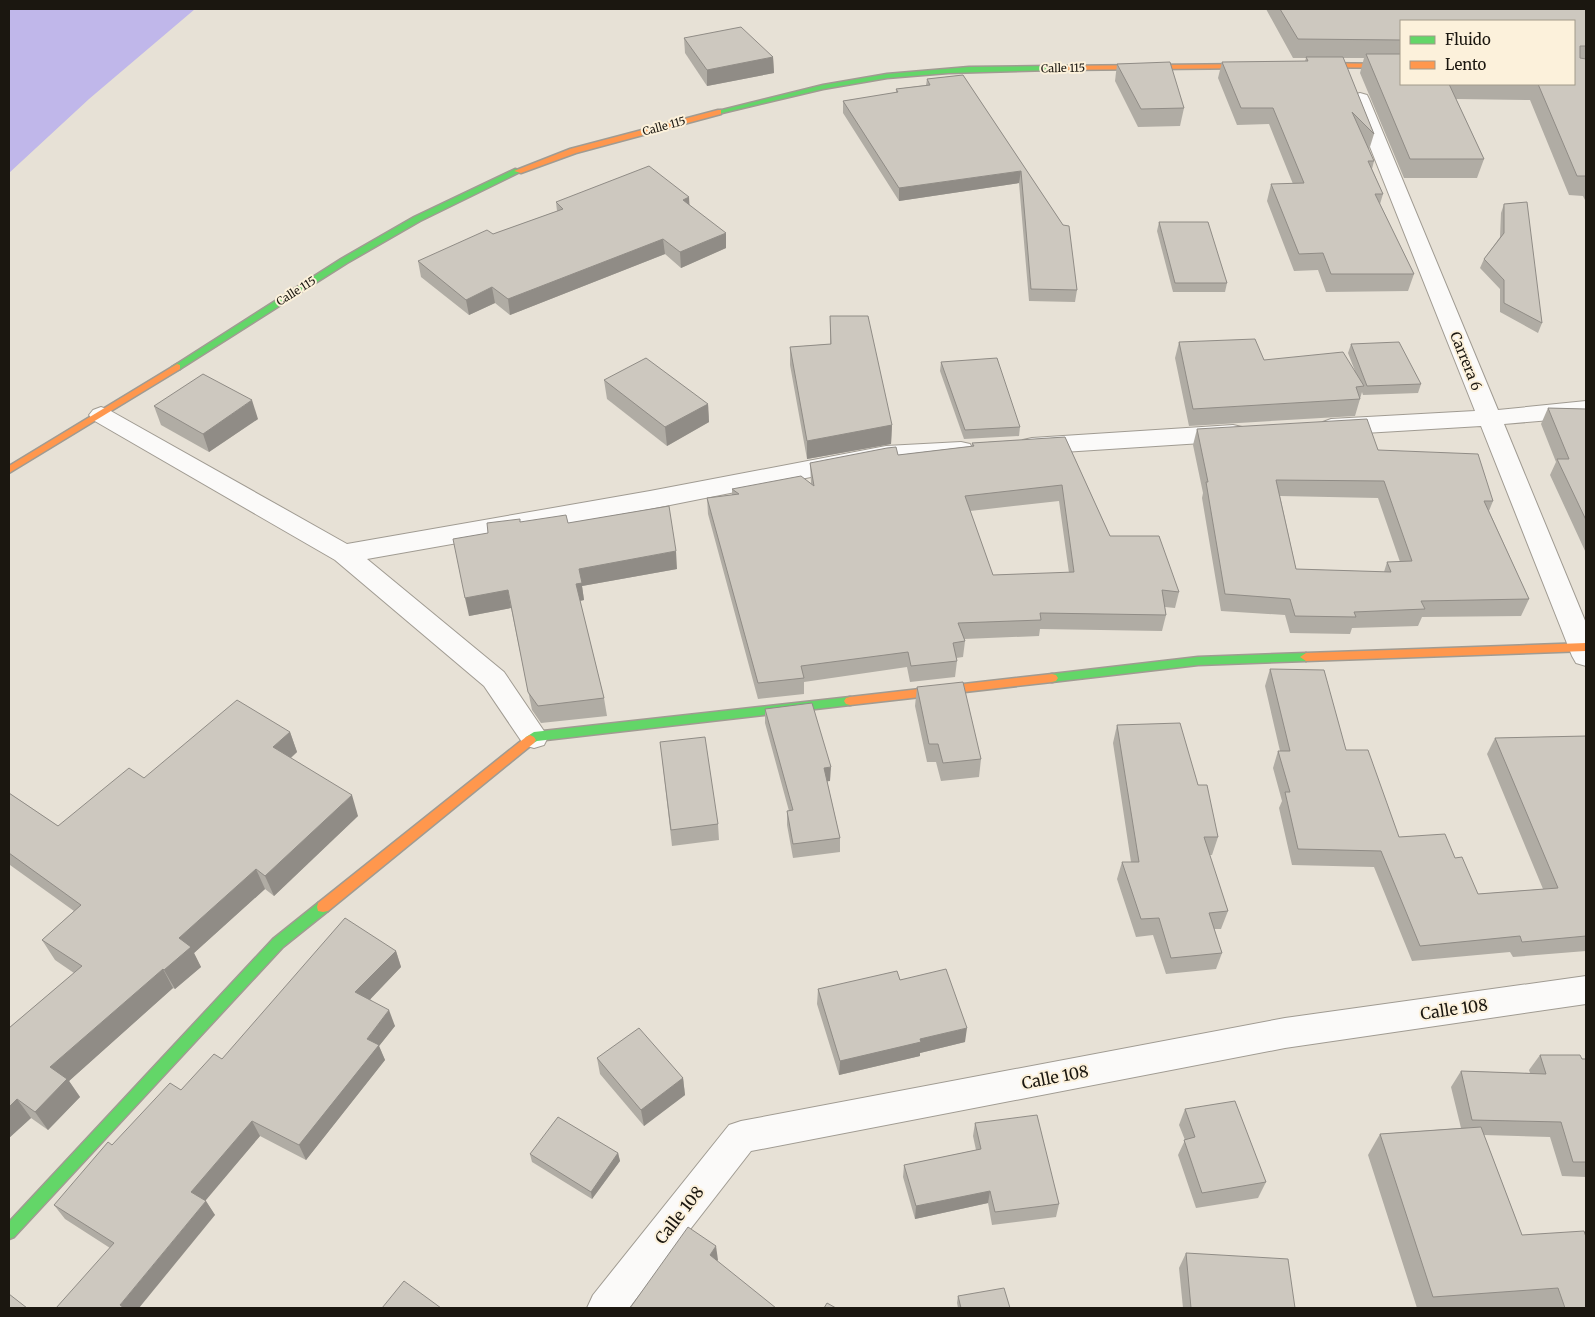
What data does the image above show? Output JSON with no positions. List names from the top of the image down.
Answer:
{
  "streets": {
    "street": ["Calle 115", "Carrera 6", "Calle 108"]
  },
  "legend": ["Fluido", "Lento"]
}
